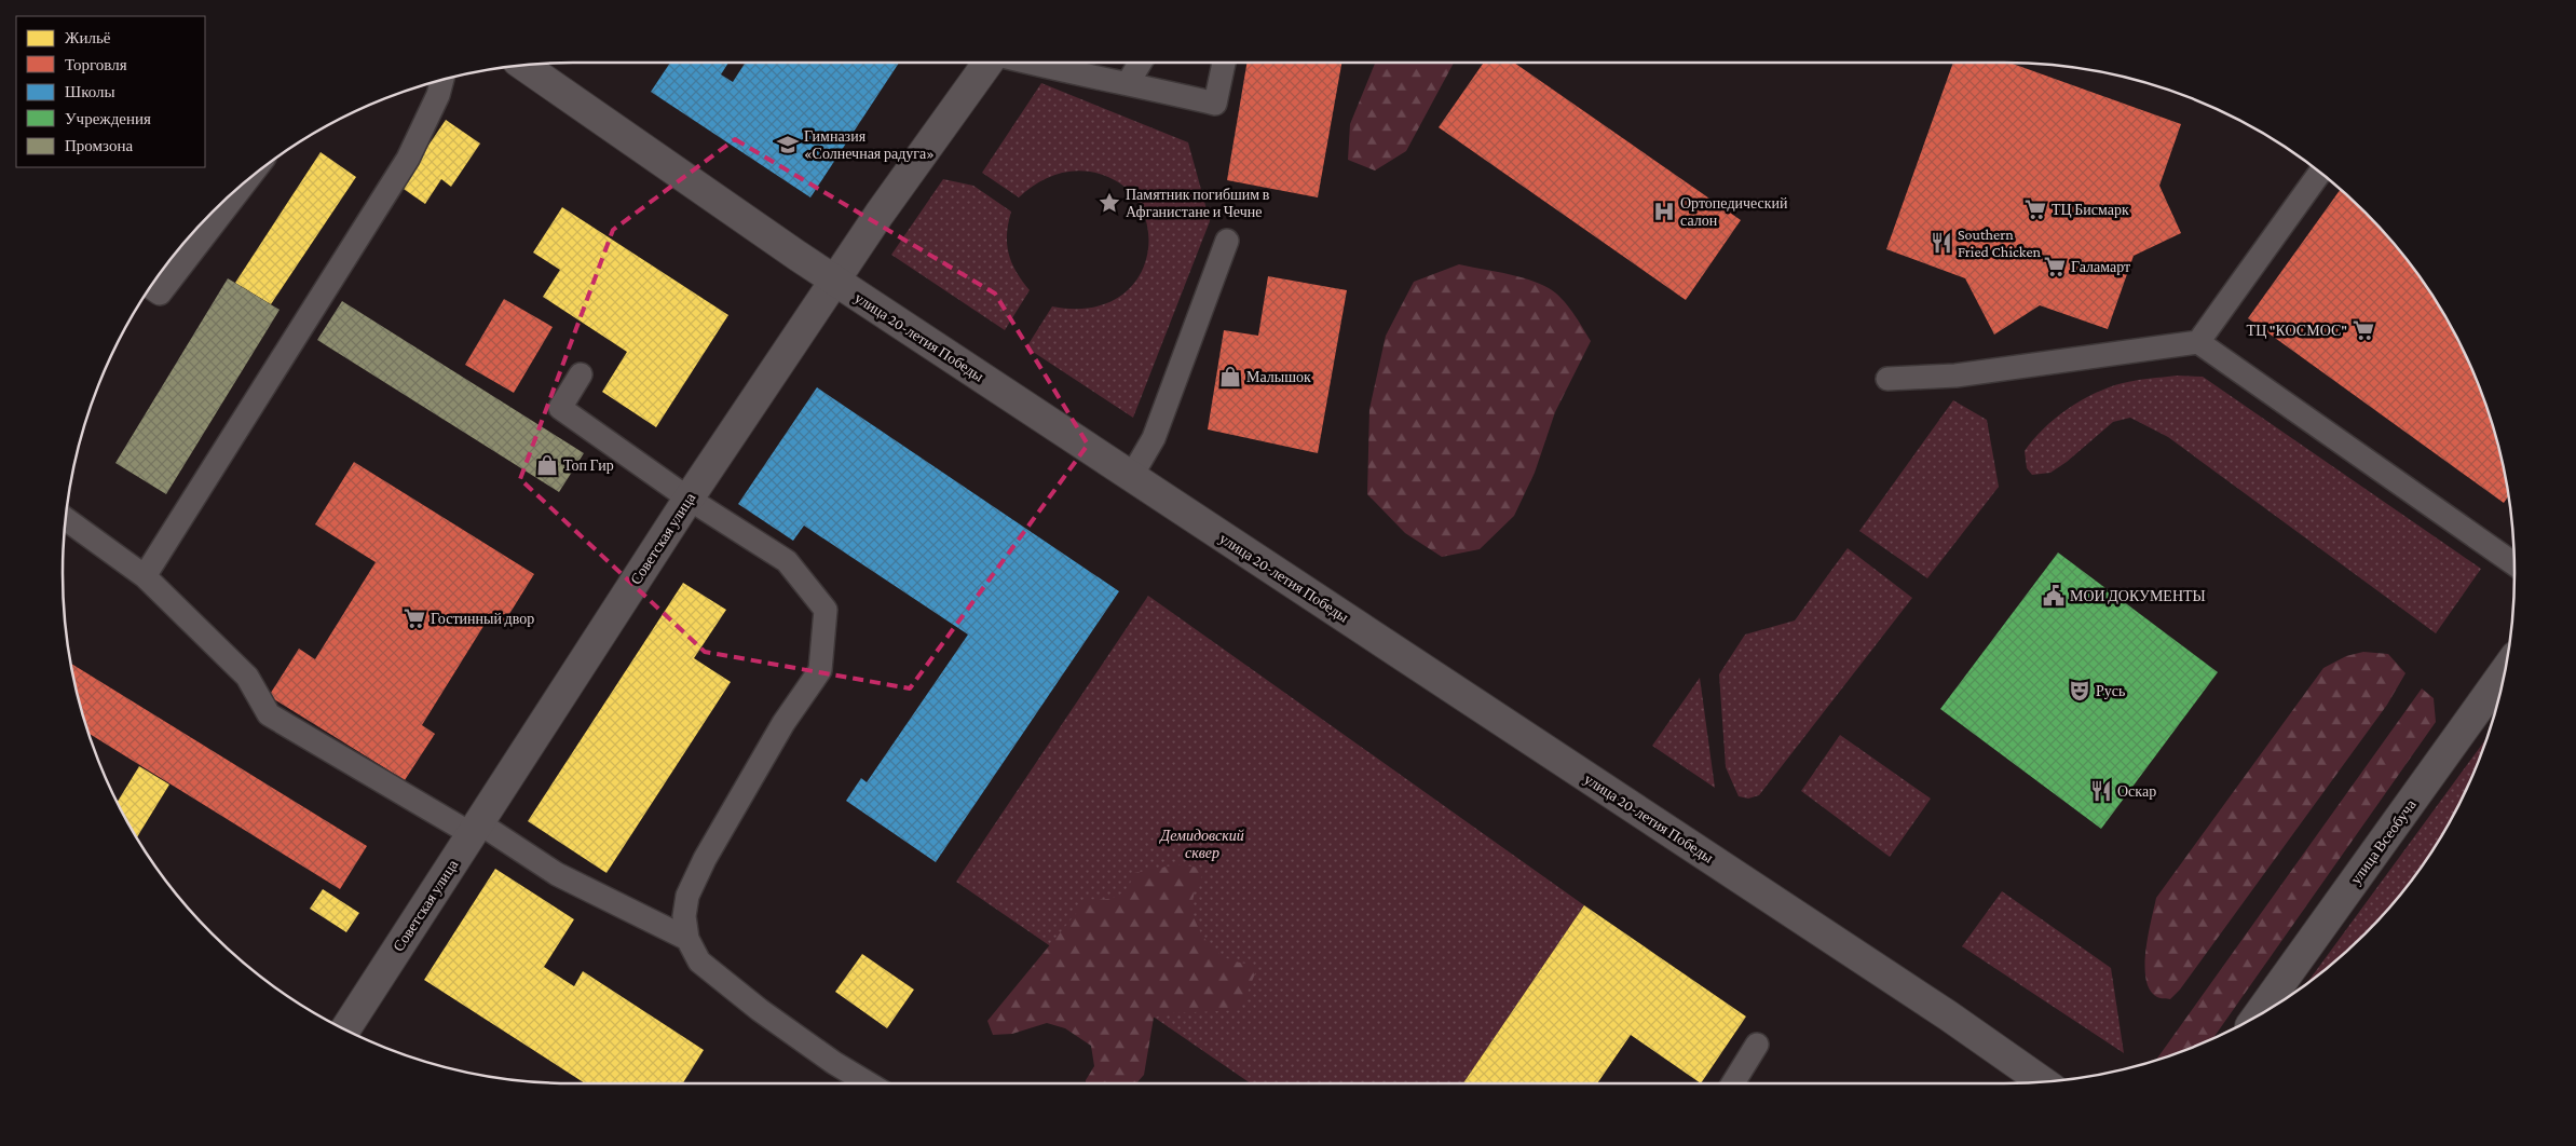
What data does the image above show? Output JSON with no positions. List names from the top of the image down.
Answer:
{
  "streets": {
    "street": ["улица 20-летия Победы", "Советская улица", "улица Всеобуча"]
  },
  "crossings": [
    ["улица 20-летия Победы", "Советская улица"]
  ],
  "parks": ["Демидовский сквер"],
  "places": {
    "school or university": ["Гимназия «Солнечная радуга»"],
    "place": ["Памятник погибшим в Афганистане и Чечне"],
    "supermarket": [
      "ТЦ Бисмарк",
      "Галамарт",
      "ТЦ \"КОСМОС\"",
      "Гостинный двор"
    ],
    "hospital": ["Ортопедический салон"],
    "restaurant": ["Southern Fried Chicken", "Оскар"],
    "shop": ["Малышок", "Топ Гир"],
    "public building": ["МОИ ДОКУМЕНТЫ"],
    "theatre": ["Русь"]
  },
  "legend": [
    "Жильё",
    "Торговля",
    "Школы",
    "Учреждения",
    "Промзона"
  ]
}
